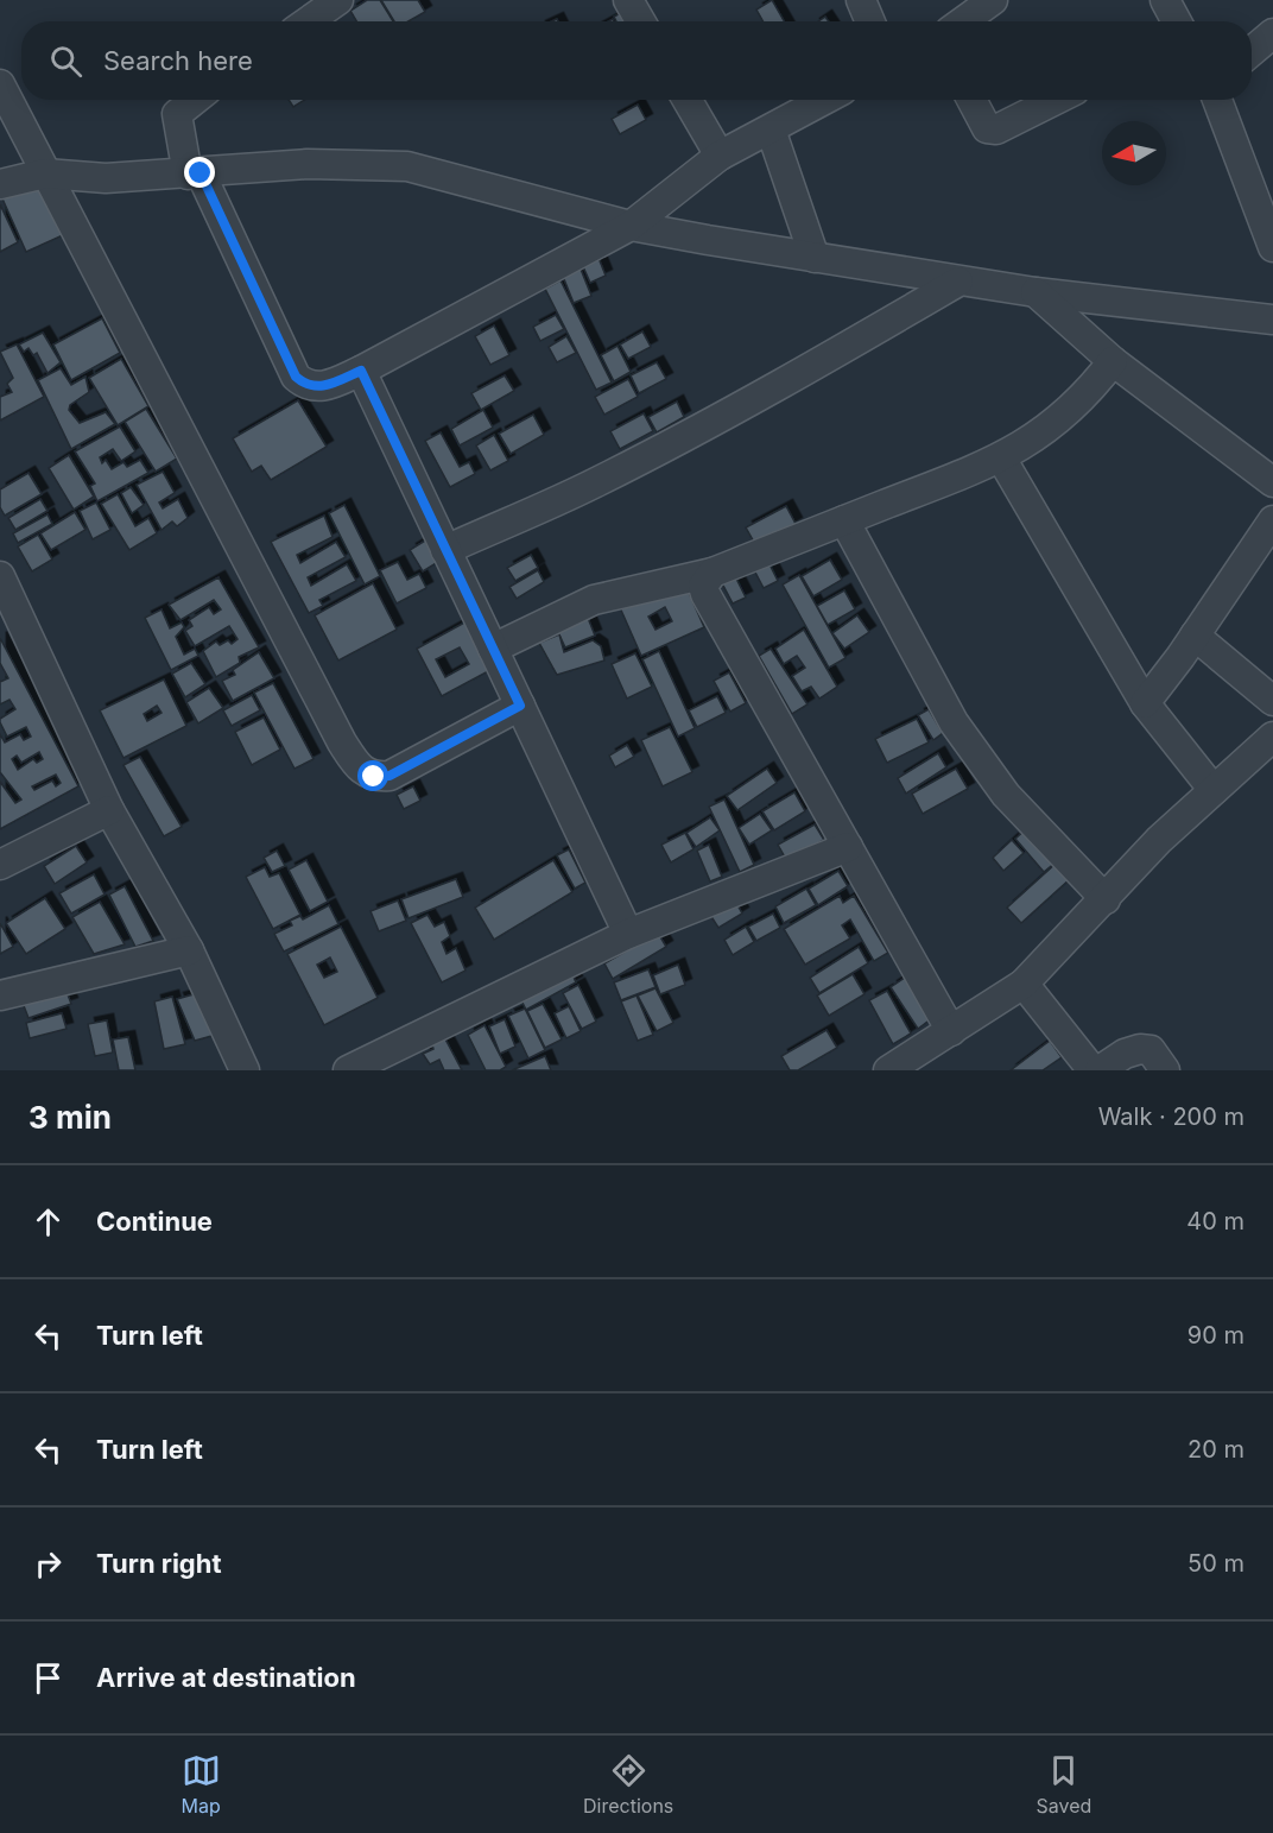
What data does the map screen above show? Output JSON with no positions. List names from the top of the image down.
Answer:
{
  "north": "left",
  "page": {
    "search": "Search here",
    "heading": ["3 min", "Walk · 200 m"],
    "list": [
      ["Continue", "40 m"],
      ["Turn left", "90 m"],
      ["Turn left", "20 m"],
      ["Turn right", "50 m"],
      "Arrive at destination"
    ],
    "nav": ["Map", "Directions", "Saved"]
  }
}
